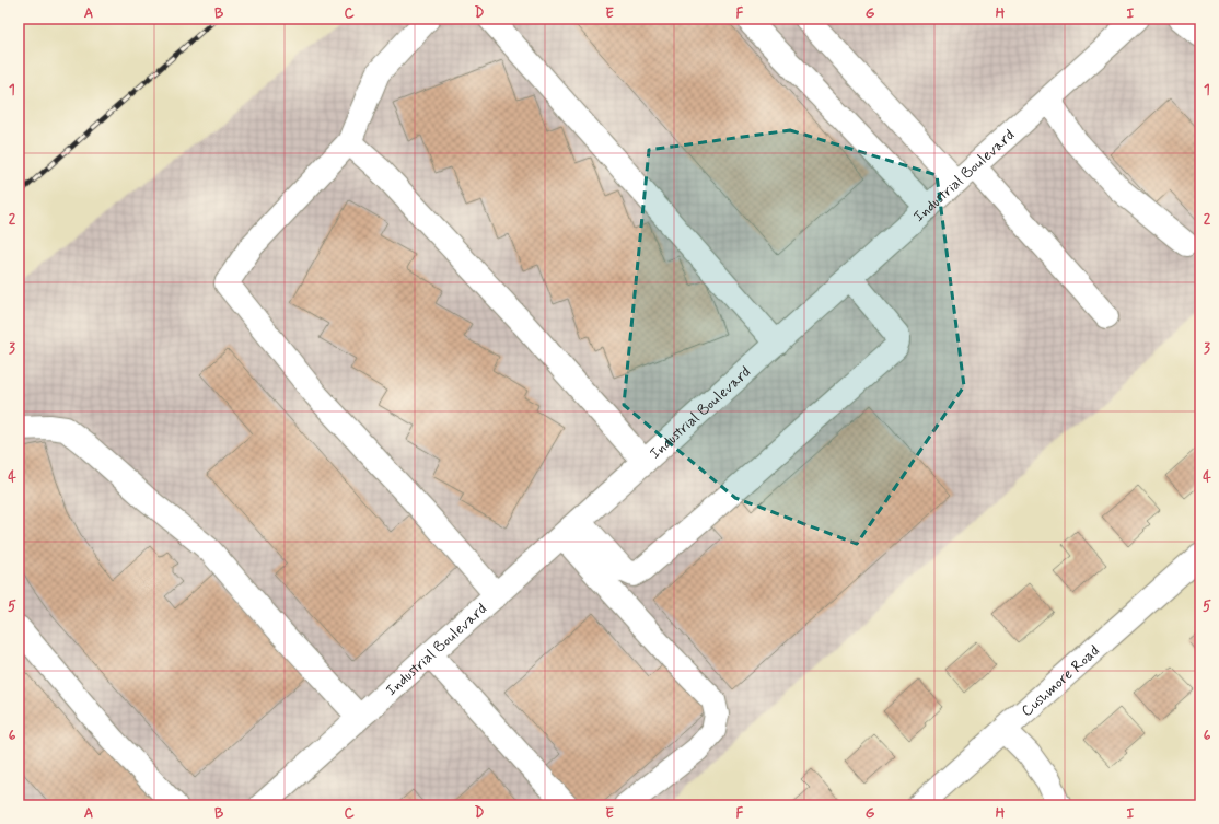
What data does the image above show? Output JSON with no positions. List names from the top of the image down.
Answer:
{
  "streets": {
    "street": ["Industrial Boulevard", "Cushmore Road"]
  },
  "grid": {
    "columns": [
      "A",
      "B",
      "C",
      "D",
      "E",
      "F",
      "G",
      "H",
      "I"
    ],
    "rows": [
      "1",
      "2",
      "3",
      "4",
      "5",
      "6"
    ]
  }
}
